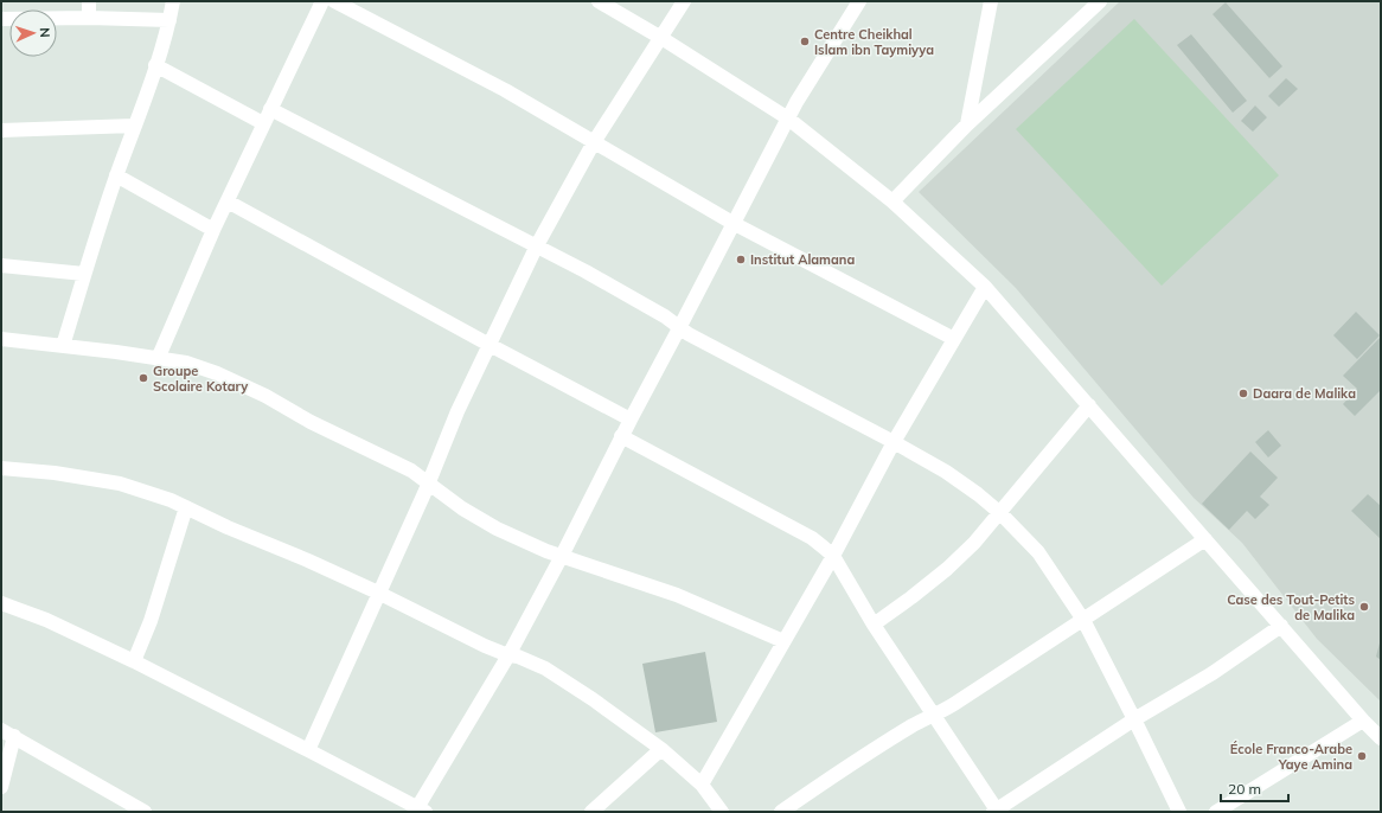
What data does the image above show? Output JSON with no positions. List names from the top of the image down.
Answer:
{
  "places": [
    "Centre Cheikhal Islam ibn Taymiyya",
    "Institut Alamana",
    "Groupe Scolaire Kotary",
    "Daara de Malika",
    "Case des Tout-Petits de Malika",
    "École Franco-Arabe Yaye Amina"
  ],
  "scale_bar": "20 m",
  "north": "right"
}
